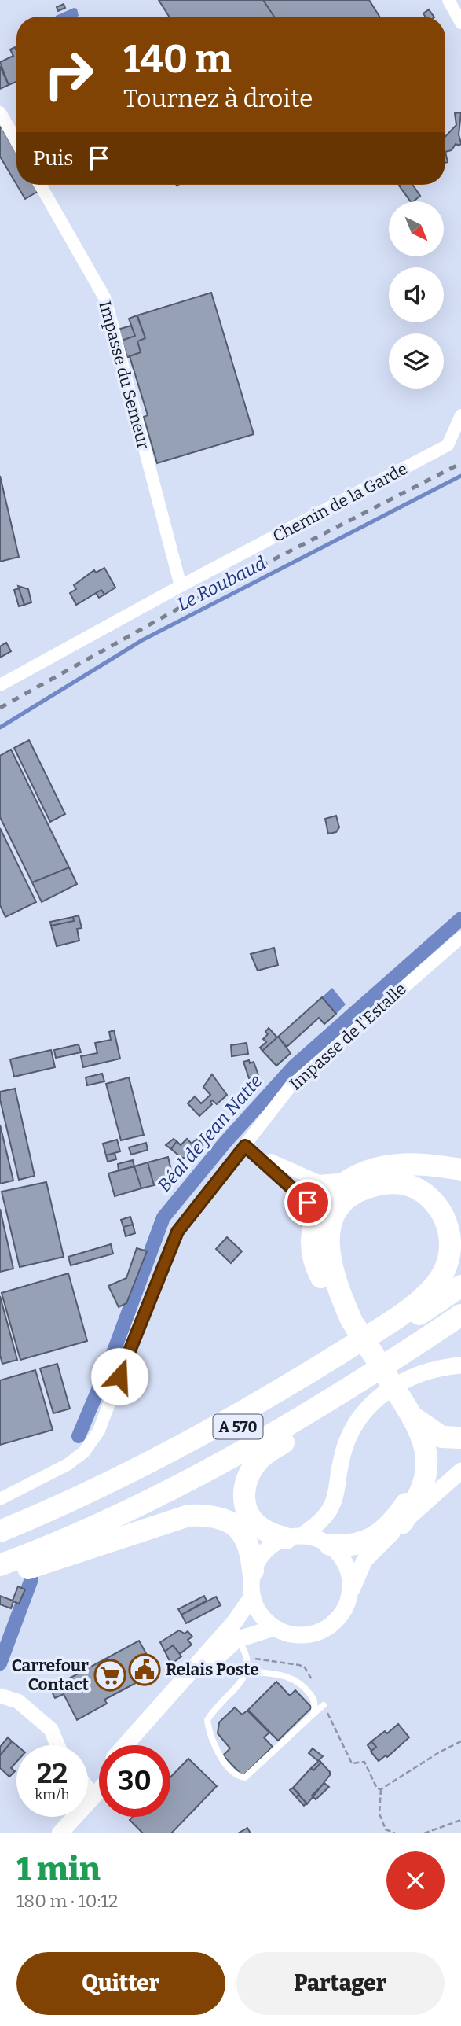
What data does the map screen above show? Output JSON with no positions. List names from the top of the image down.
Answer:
{
  "streets": {
    "highway": ["A 570"],
    "street": ["Impasse du Semeur", "Chemin de la Garde", "Impasse de l'Estalle"]
  },
  "crossings": [
    ["Impasse du Semeur", "Chemin de la Garde"]
  ],
  "water": ["Le Roubaud", "Béal de Jean Natte"],
  "places": {
    "public building": ["Relais Poste"],
    "supermarket": ["Carrefour Contact"]
  },
  "north": "bottom right",
  "page": {
    "turn": ["140 m", "Tournez à droite"],
    "then": "Puis",
    "speed": "22 km/h",
    "limit": "30",
    "heading": ["1 min", "180 m · 10:12"],
    "buttons": ["Quitter", "Partager"]
  }
}
